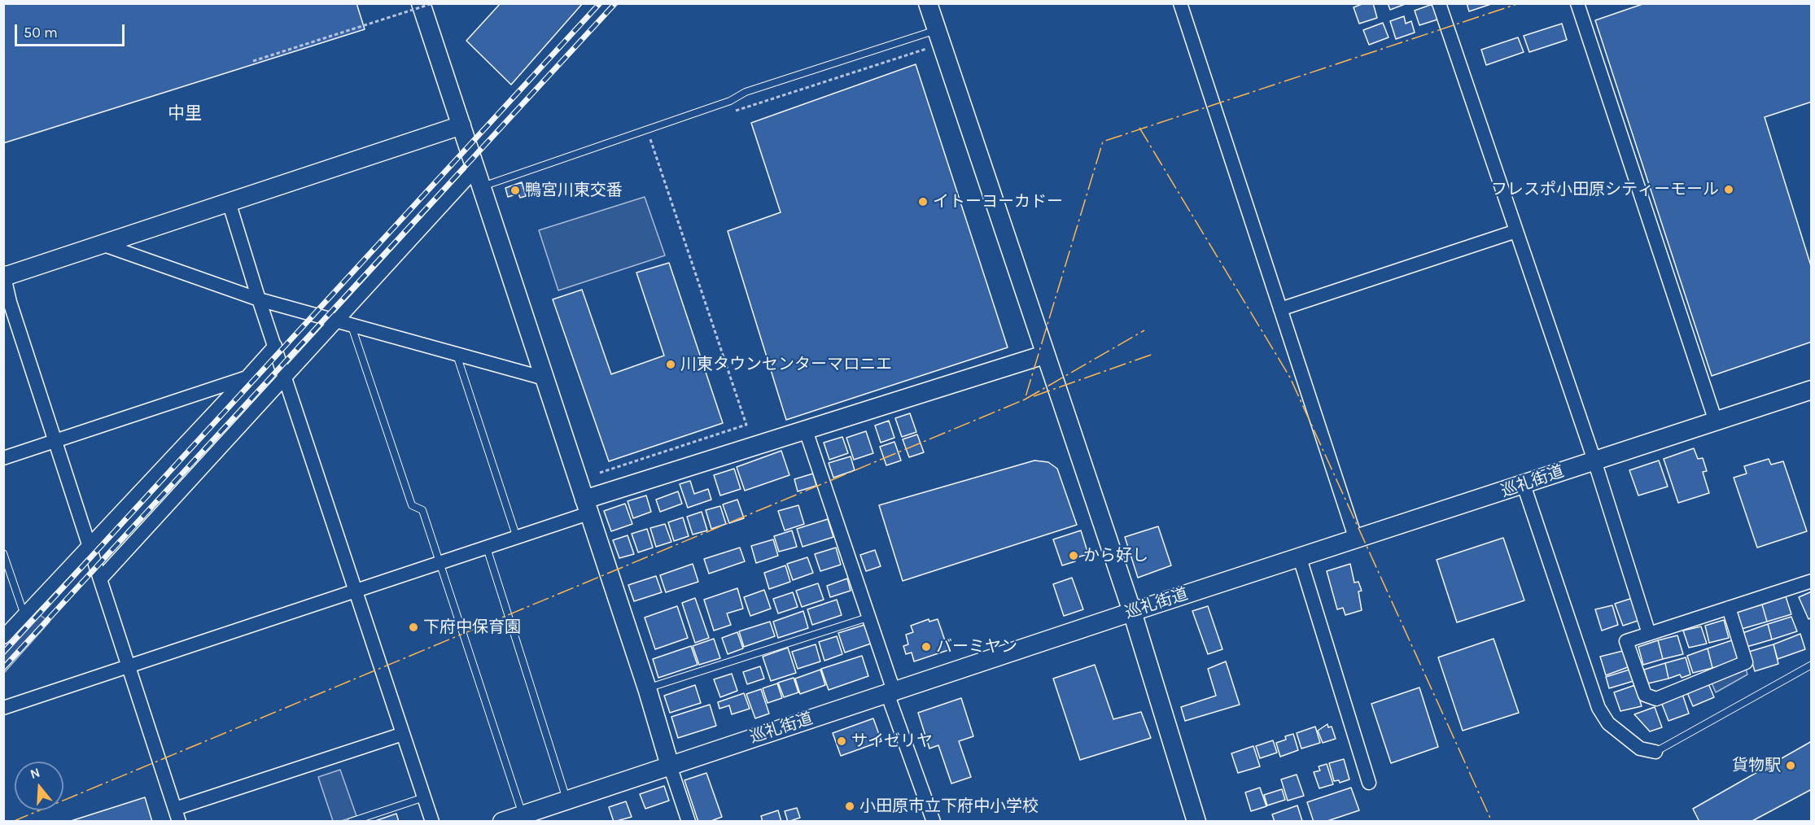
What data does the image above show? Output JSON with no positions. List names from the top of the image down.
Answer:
{
  "streets": {
    "street": ["巡礼街道"]
  },
  "districts": ["中里"],
  "places": [
    "フレスポ小田原シティーモール",
    "鴨宮川東交番",
    "イトーヨーカドー",
    "川東タウンセンターマロニエ",
    "から好し",
    "下府中保育園",
    "バーミヤン",
    "サイゼリヤ",
    "貨物駅",
    "小田原市立下府中小学校"
  ],
  "scale_bar": "50 m",
  "north": "top"
}
